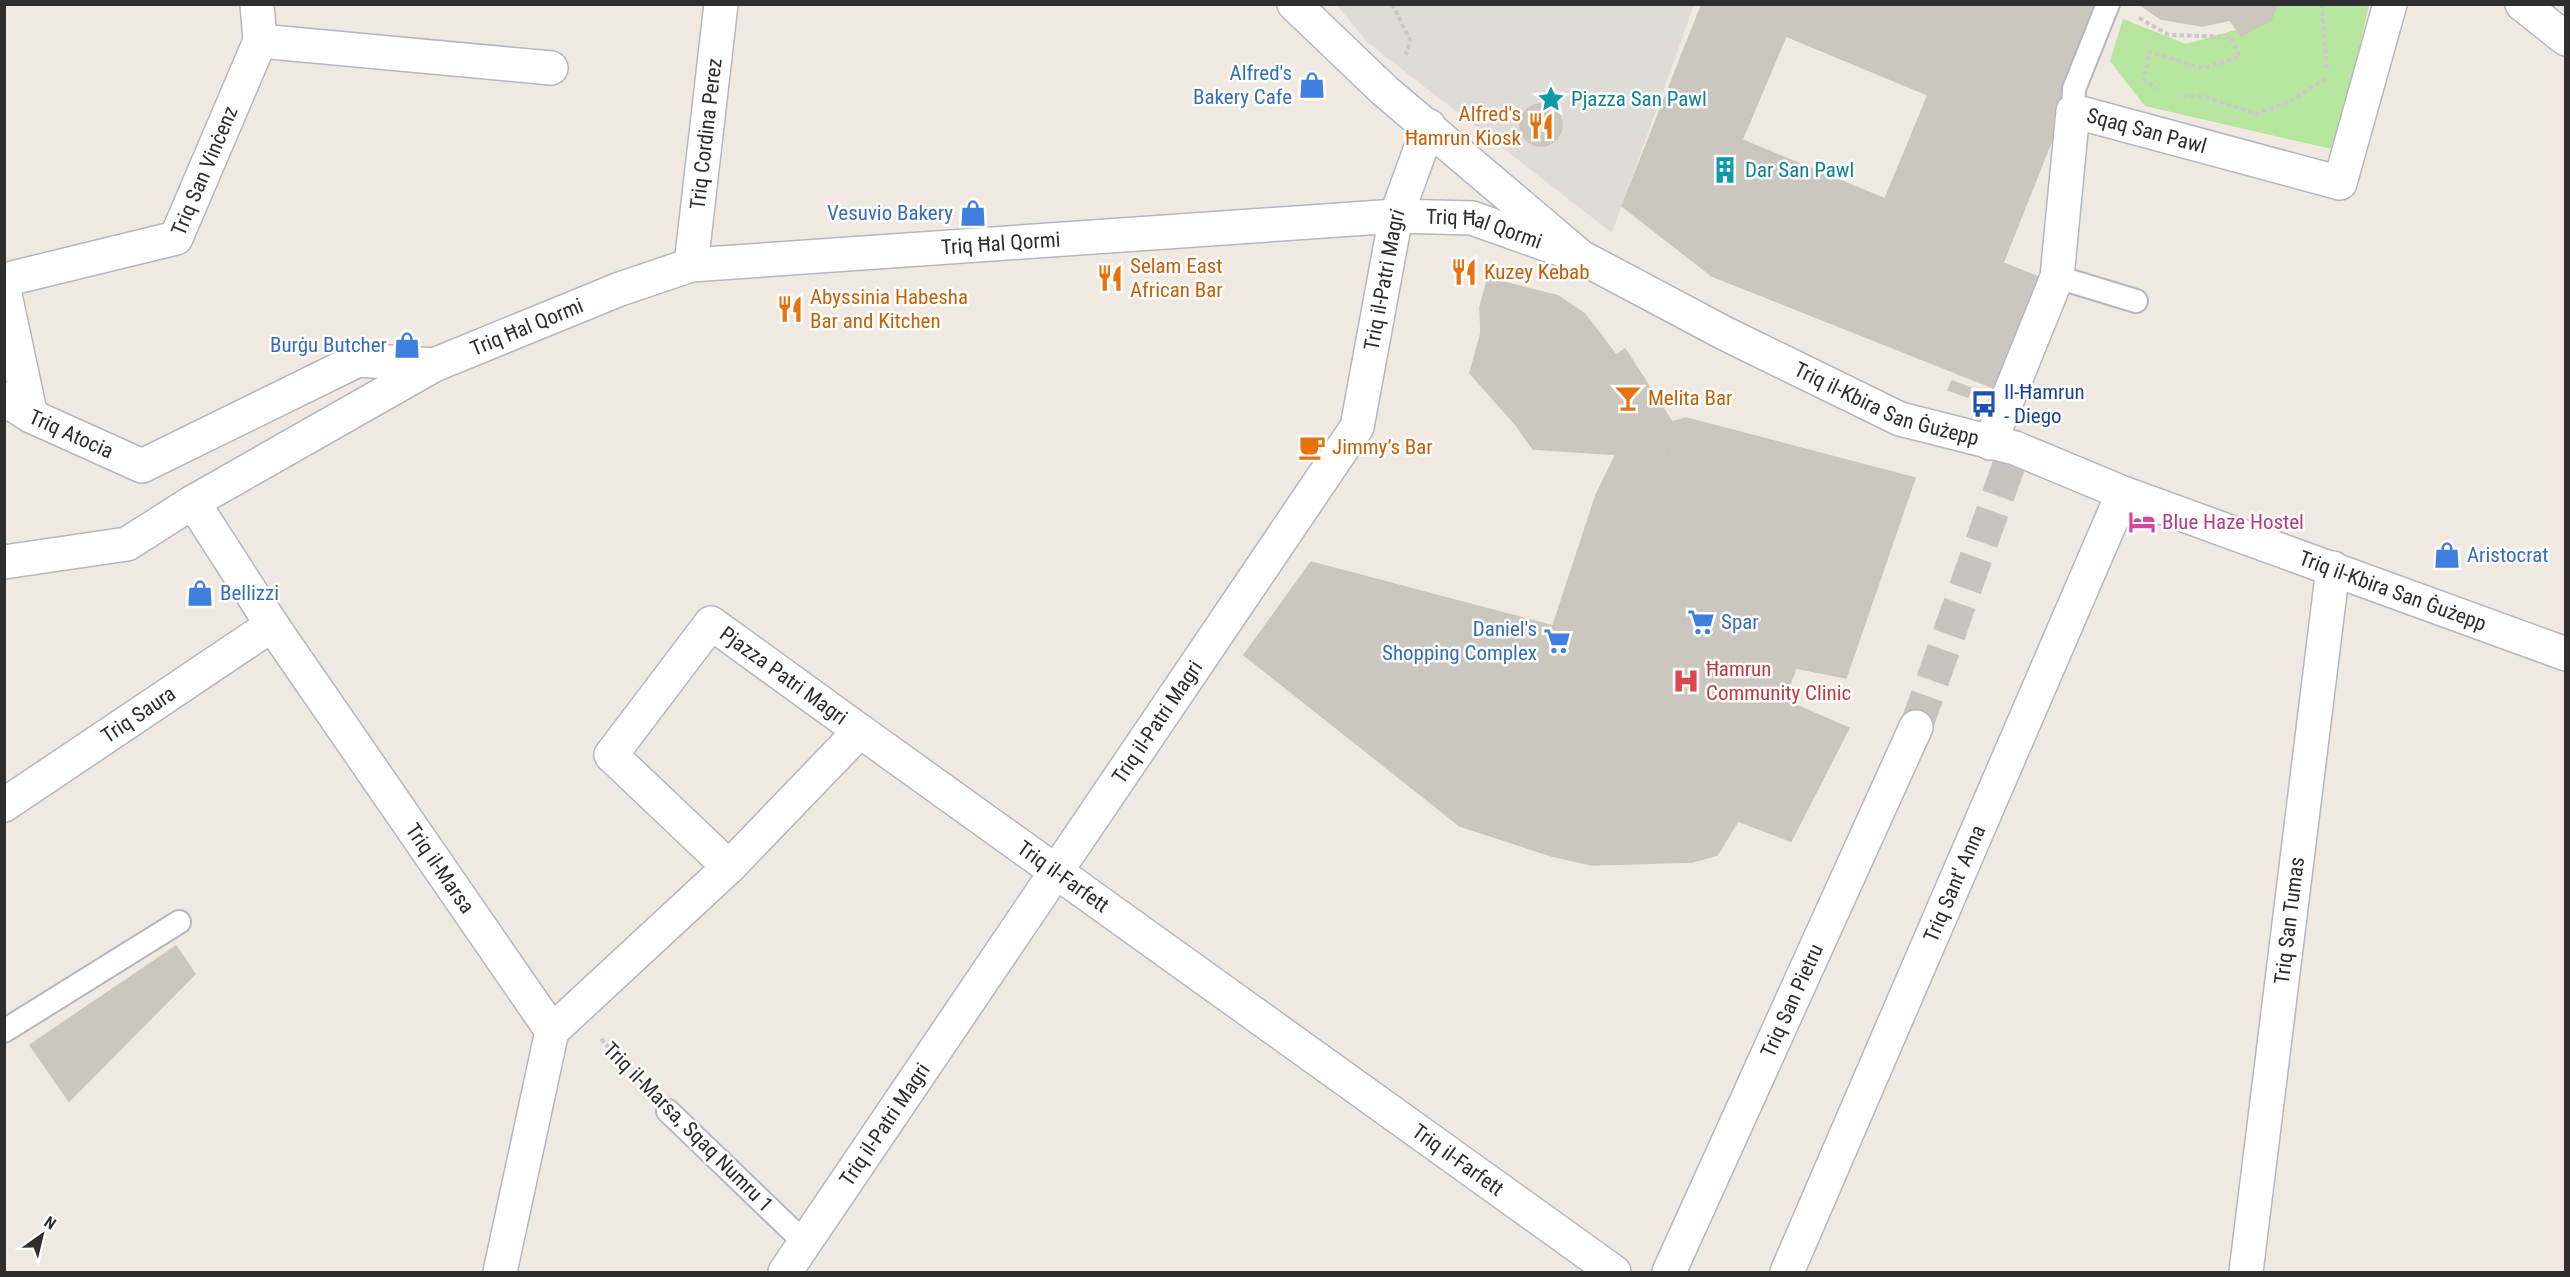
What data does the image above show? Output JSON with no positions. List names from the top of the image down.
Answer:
{
  "streets": {
    "street": [
      "Sqaq San Pawl",
      "Triq Cordina Perez",
      "Triq San Vinċenz",
      "Triq Ħal Qormi",
      "Triq il-Patri Magri",
      "Triq il-Kbira San Ġużepp",
      "Triq Atocia",
      "Pjazza Patri Magri",
      "Triq Saura",
      "Triq il-Marsa",
      "Triq il-Farfett",
      "Triq Sant' Anna",
      "Triq San Tumas",
      "Triq San Pietru"
    ],
    "lane": ["Triq il-Marsa, Sqaq Numru 1"]
  },
  "crossings": [
    ["Sqaq San Pawl", "Triq il-Kbira San Ġużepp"],
    ["Triq Cordina Perez", "Triq Ħal Qormi"],
    ["Triq Ħal Qormi", "Triq il-Patri Magri"],
    ["Triq Ħal Qormi", "Triq il-Kbira San Ġużepp"],
    ["Triq Ħal Qormi", "Triq Atocia"],
    ["Triq Ħal Qormi", "Triq il-Marsa"],
    ["Triq il-Patri Magri", "Triq il-Kbira San Ġużepp"],
    ["Triq il-Patri Magri", "Triq il-Farfett"],
    ["Triq il-Patri Magri", "Triq il-Marsa, Sqaq Numru 1"],
    ["Triq il-Kbira San Ġużepp", "Triq Sant' Anna"],
    ["Triq il-Kbira San Ġużepp", "Triq San Tumas"],
    ["Pjazza Patri Magri", "Triq il-Farfett"],
    ["Triq Saura", "Triq il-Marsa"],
    ["Triq il-Marsa", "Triq il-Marsa, Sqaq Numru 1"]
  ],
  "places": {
    "shop": [
      "Alfred's Bakery Cafe",
      "Vesuvio Bakery",
      "Burġu Butcher",
      "Aristocrat",
      "Bellizzi"
    ],
    "place": ["Pjazza San Pawl"],
    "restaurant": [
      "Alfred's Ħamrun Kiosk",
      "Kuzey Kebab",
      "Selam East African Bar",
      "Abyssinia Habesha Bar and Kitchen"
    ],
    "building": ["Dar San Pawl"],
    "bar": ["Melita Bar"],
    "bus stop": ["Il-Ħamrun - Diego"],
    "cafe": ["Jimmy’s Bar"],
    "hotel": ["Blue Haze Hostel"],
    "supermarket": ["Spar", "Daniel's Shopping Complex"],
    "hospital": ["Ħamrun Community Clinic"]
  },
  "north": "top right"
}
